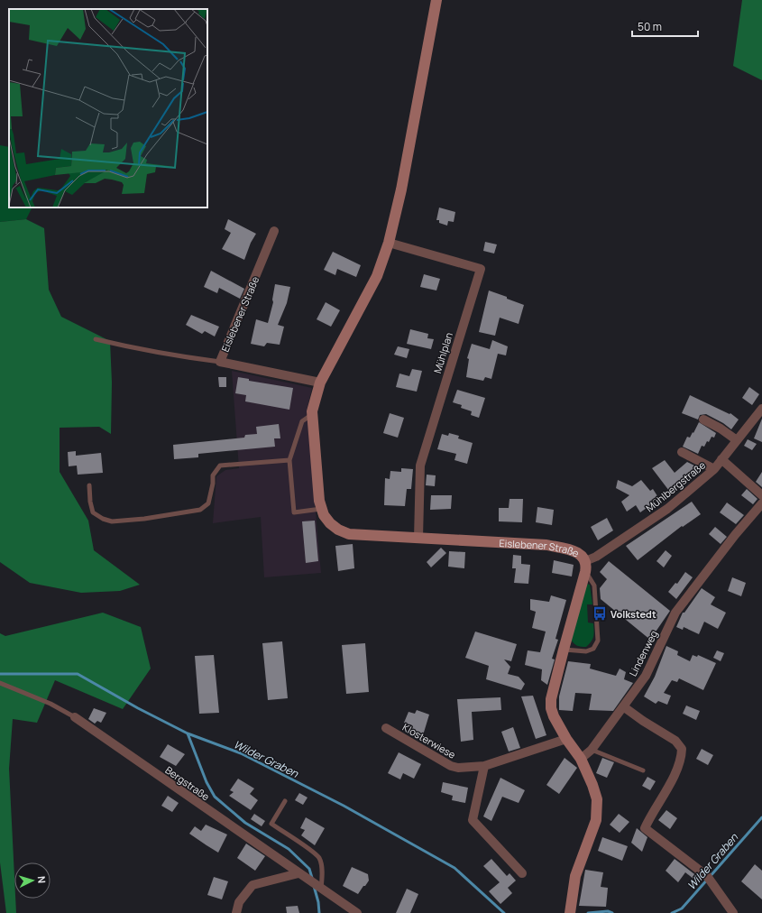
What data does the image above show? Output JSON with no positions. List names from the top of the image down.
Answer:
{
  "streets": {
    "main road": ["Eislebener Straße"],
    "street": [
      "Mühlplan",
      "Mühlbergstraße",
      "Lindenweg",
      "Klosterwiese",
      "Bergstraße"
    ]
  },
  "crossings": [
    ["Eislebener Straße", "Mühlplan"],
    ["Eislebener Straße", "Mühlbergstraße"],
    ["Eislebener Straße", "Lindenweg"],
    ["Eislebener Straße", "Klosterwiese"]
  ],
  "water": ["Wilder Graben"],
  "places": {
    "bus stop": ["Volkstedt"]
  },
  "scale_bar": "50 m",
  "north": "right"
}
